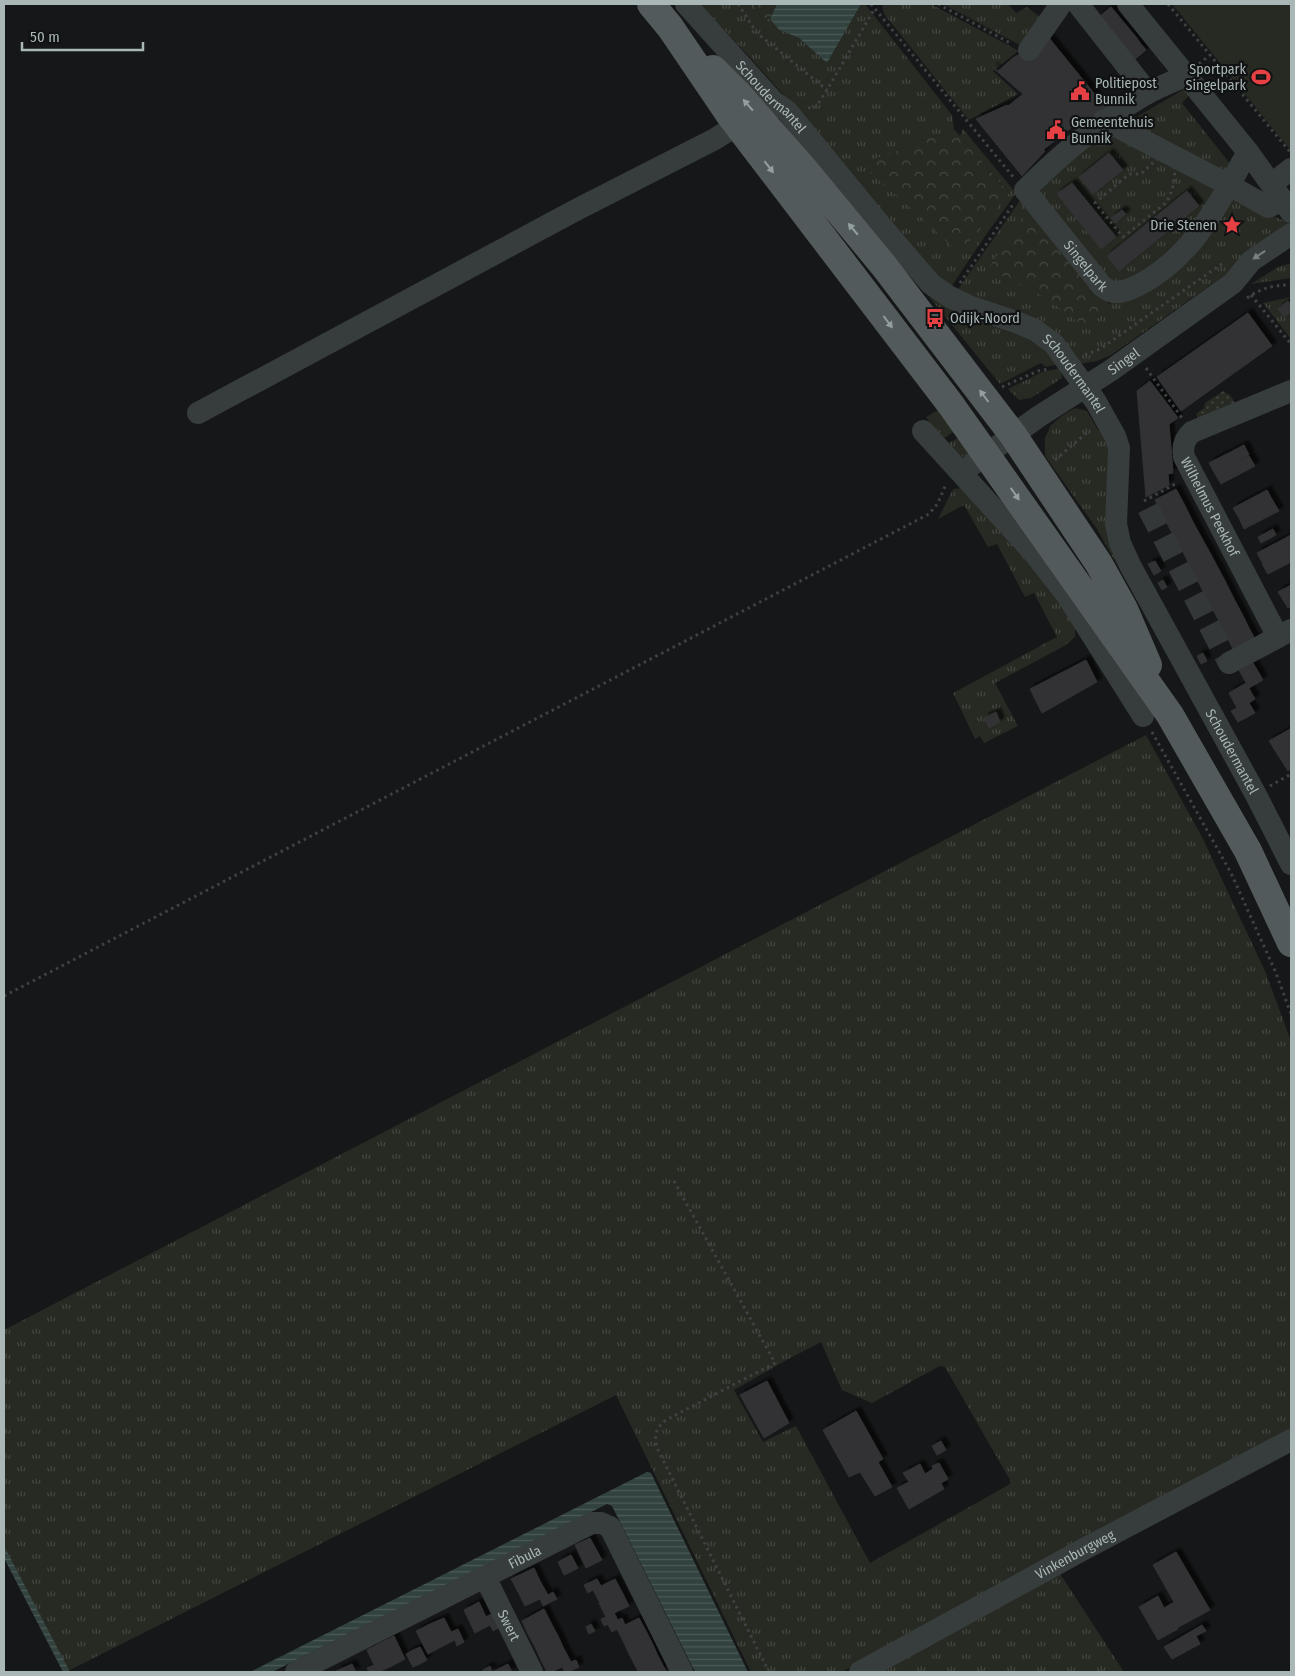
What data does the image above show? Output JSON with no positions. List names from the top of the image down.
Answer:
{
  "streets": {
    "main road": ["Schoudermantel"],
    "street": [
      "Singelpark",
      "Singel",
      "Wilhelmus Peekhof",
      "Vinkenburgweg",
      "Fibula",
      "Swert"
    ]
  },
  "crossings": [
    ["Schoudermantel", "Singel"],
    ["Fibula", "Swert"]
  ],
  "places": {
    "sports": ["Sportpark Singelpark"],
    "public building": ["Politiepost Bunnik", "Gemeentehuis Bunnik"],
    "place": ["Drie Stenen"],
    "bus stop": ["Odijk-Noord"]
  },
  "scale_bar": "50 m"
}
